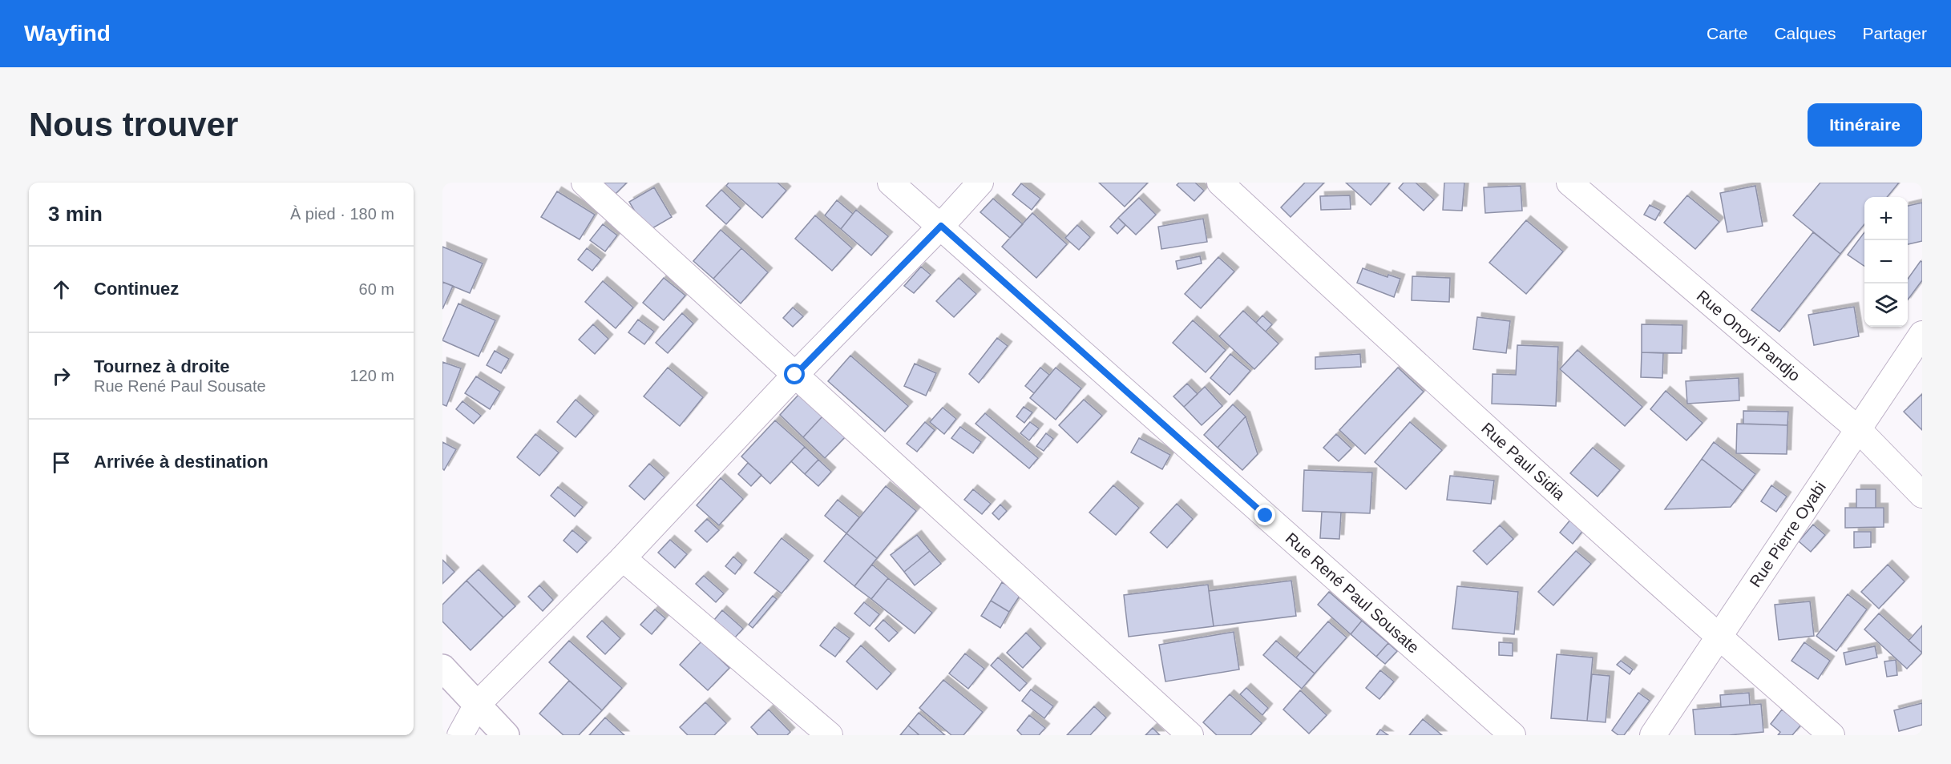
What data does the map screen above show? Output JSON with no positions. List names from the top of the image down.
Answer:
{
  "streets": {
    "street": [
      "Rue Onoyi Pandjo",
      "Rue Paul Sidia",
      "Rue Pierre Oyabi",
      "Rue René Paul Sousate"
    ]
  },
  "crossings": [
    ["Rue Onoyi Pandjo", "Rue Pierre Oyabi"],
    ["Rue Paul Sidia", "Rue Pierre Oyabi"]
  ],
  "page": {
    "header": "Wayfind",
    "nav": ["Carte", "Calques", "Partager"],
    "buttons": "Itinéraire",
    "title": "Nous trouver",
    "heading": ["3 min", "À pied · 180 m"],
    "map_buttons": ["+", "−"],
    "list": [
      ["Continuez", "60 m"],
      ["Tournez à droite", "Rue René Paul Sousate", "120 m"],
      "Arrivée à destination"
    ]
  }
}
